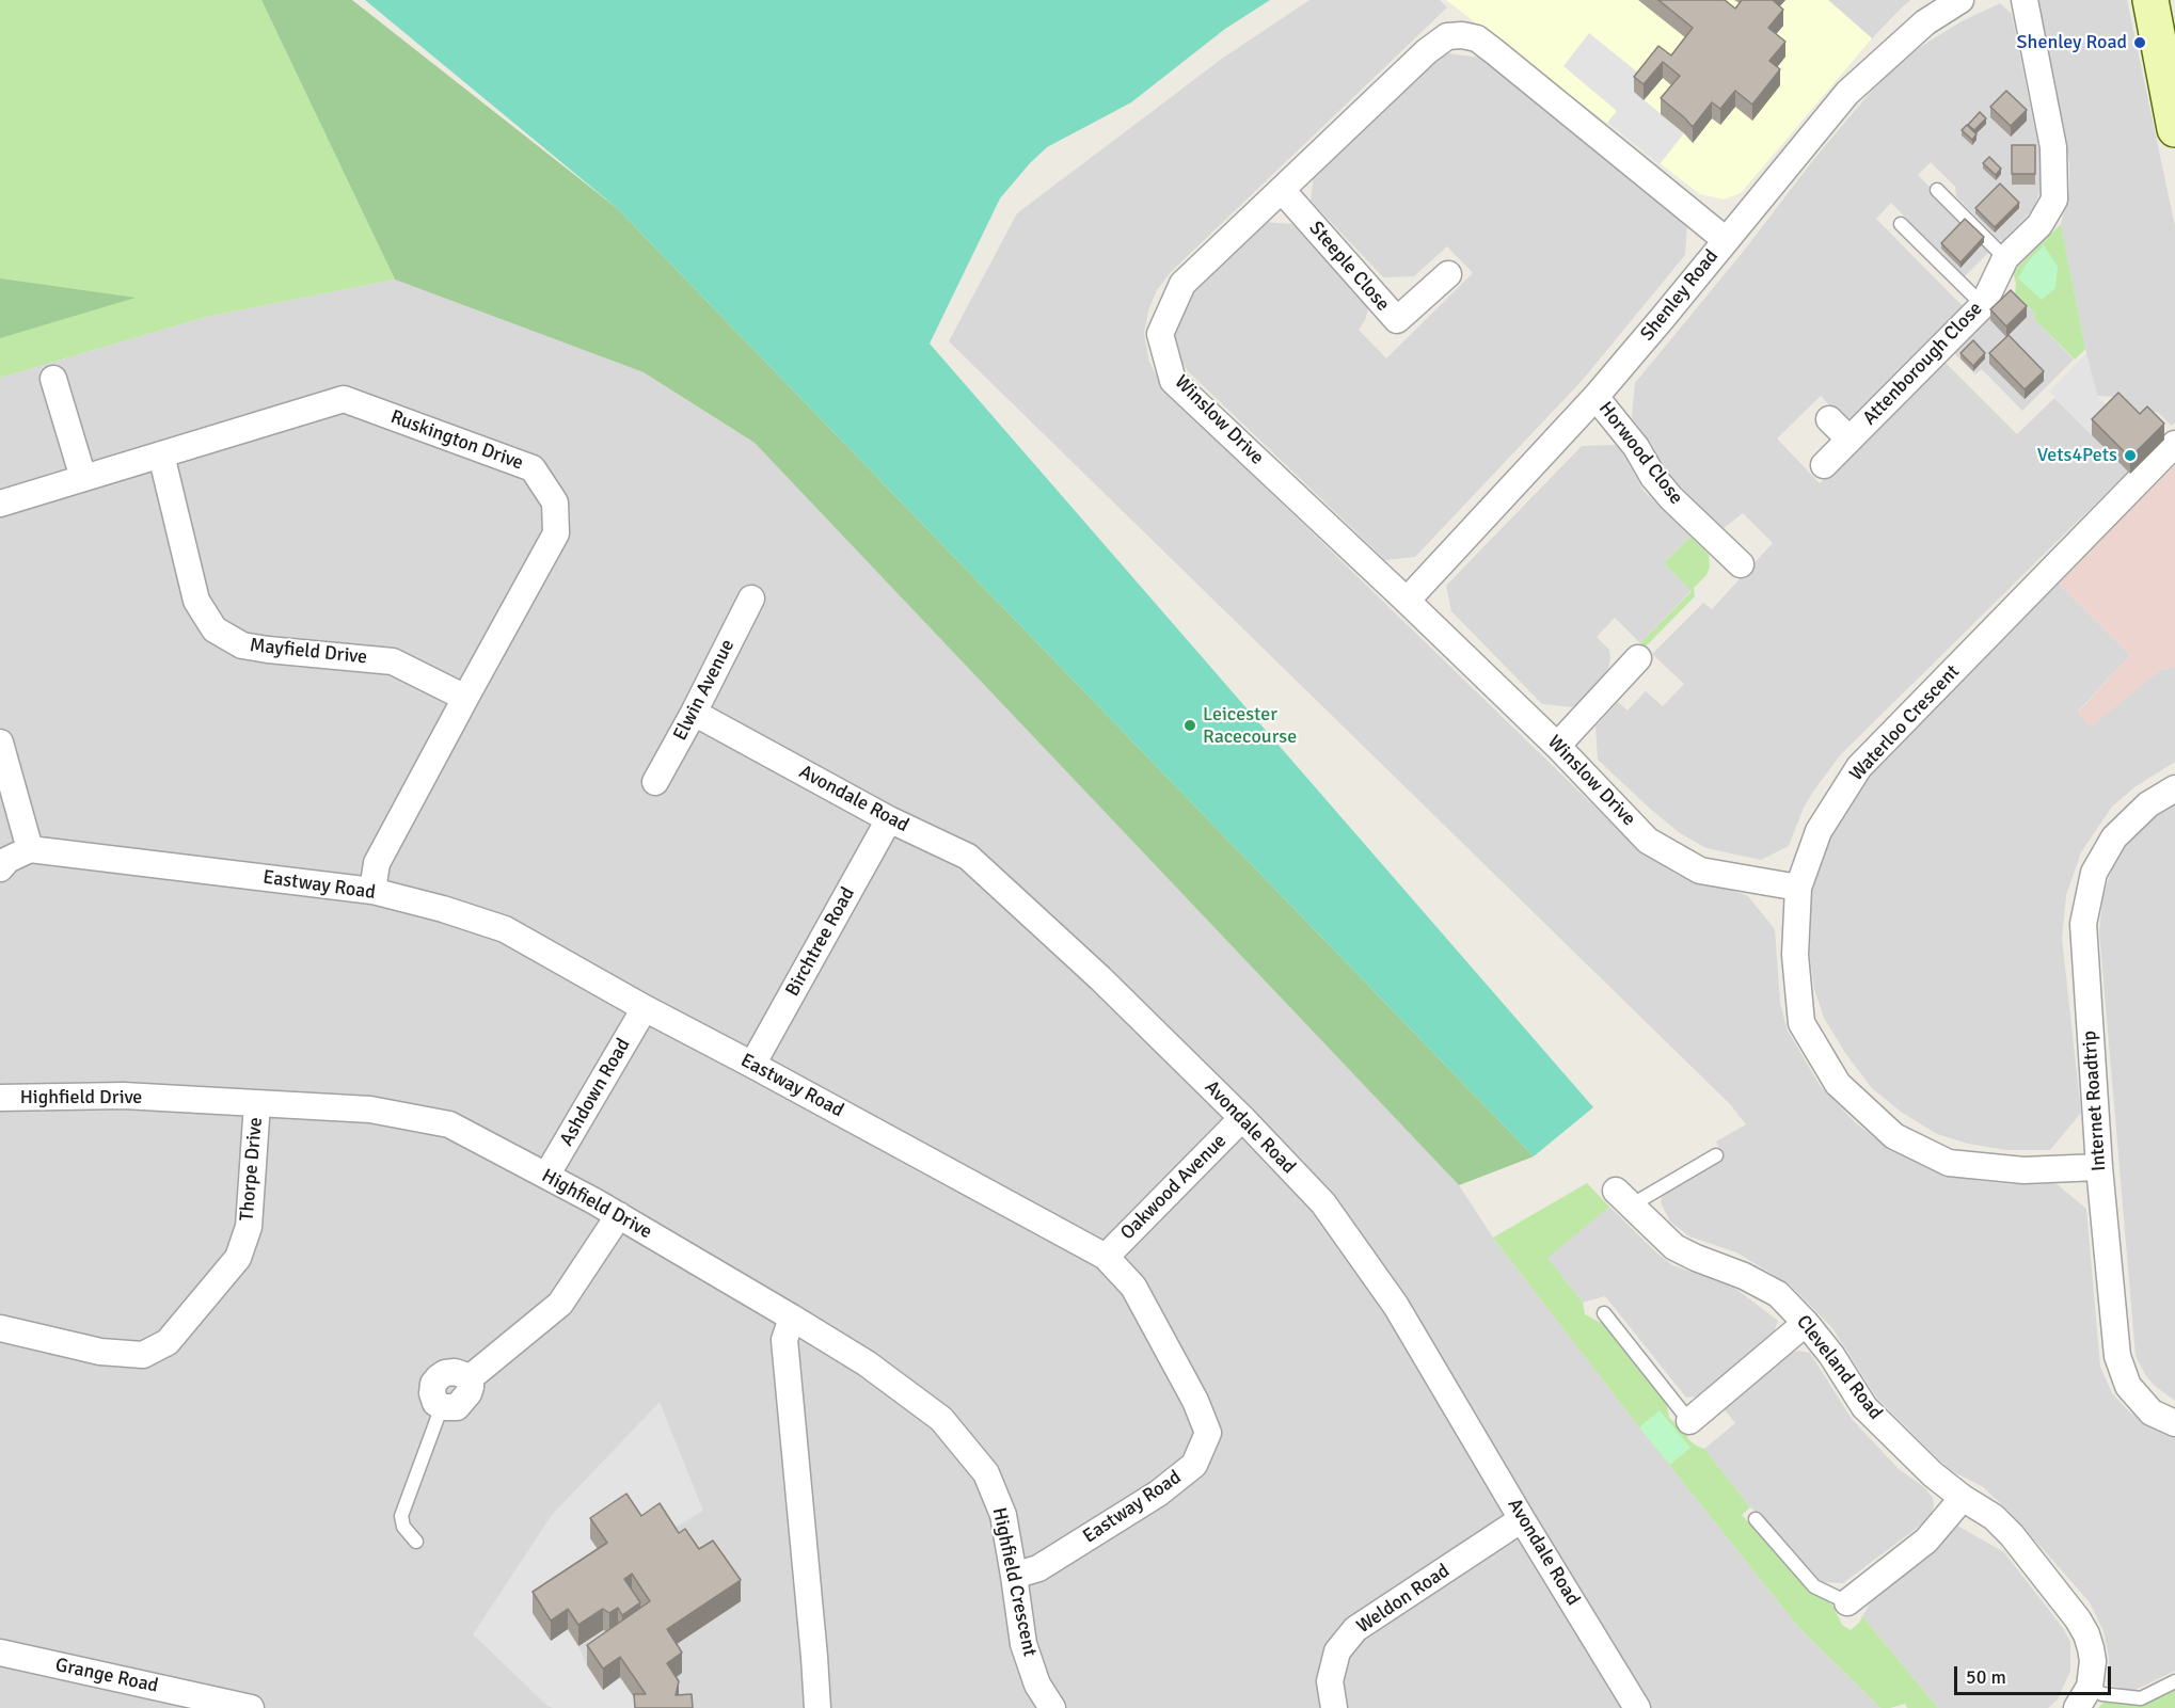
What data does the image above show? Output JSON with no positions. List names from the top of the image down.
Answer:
{
  "streets": {
    "street": [
      "Steeple Close",
      "Shenley Road",
      "Attenborough Close",
      "Winslow Drive",
      "Ruskington Drive",
      "Horwood Close",
      "Mayfield Drive",
      "Elwin Avenue",
      "Waterloo Crescent",
      "Avondale Road",
      "Eastway Road",
      "Birchtree Road",
      "Ashdown Road",
      "Highfield Drive",
      "Internet Roadtrip",
      "Thorpe Drive",
      "Oakwood Avenue",
      "Cleveland Road",
      "Highfield Crescent",
      "Weldon Road",
      "Grange Road"
    ]
  },
  "crossings": [
    ["Steeple Close", "Winslow Drive"],
    ["Shenley Road", "Winslow Drive"],
    ["Shenley Road", "Horwood Close"],
    ["Winslow Drive", "Waterloo Crescent"],
    ["Ruskington Drive", "Mayfield Drive"],
    ["Ruskington Drive", "Eastway Road"],
    ["Elwin Avenue", "Avondale Road"],
    ["Waterloo Crescent", "Internet Roadtrip"],
    ["Avondale Road", "Birchtree Road"],
    ["Avondale Road", "Oakwood Avenue"],
    ["Avondale Road", "Weldon Road"],
    ["Eastway Road", "Birchtree Road"],
    ["Eastway Road", "Ashdown Road"],
    ["Eastway Road", "Oakwood Avenue"],
    ["Eastway Road", "Highfield Crescent"],
    ["Ashdown Road", "Highfield Drive"],
    ["Highfield Drive", "Thorpe Drive"],
    ["Highfield Drive", "Highfield Crescent"]
  ],
  "places": ["Shenley Road", "Vets4Pets", "Leicester Racecourse"],
  "scale_bar": "50 m"
}
